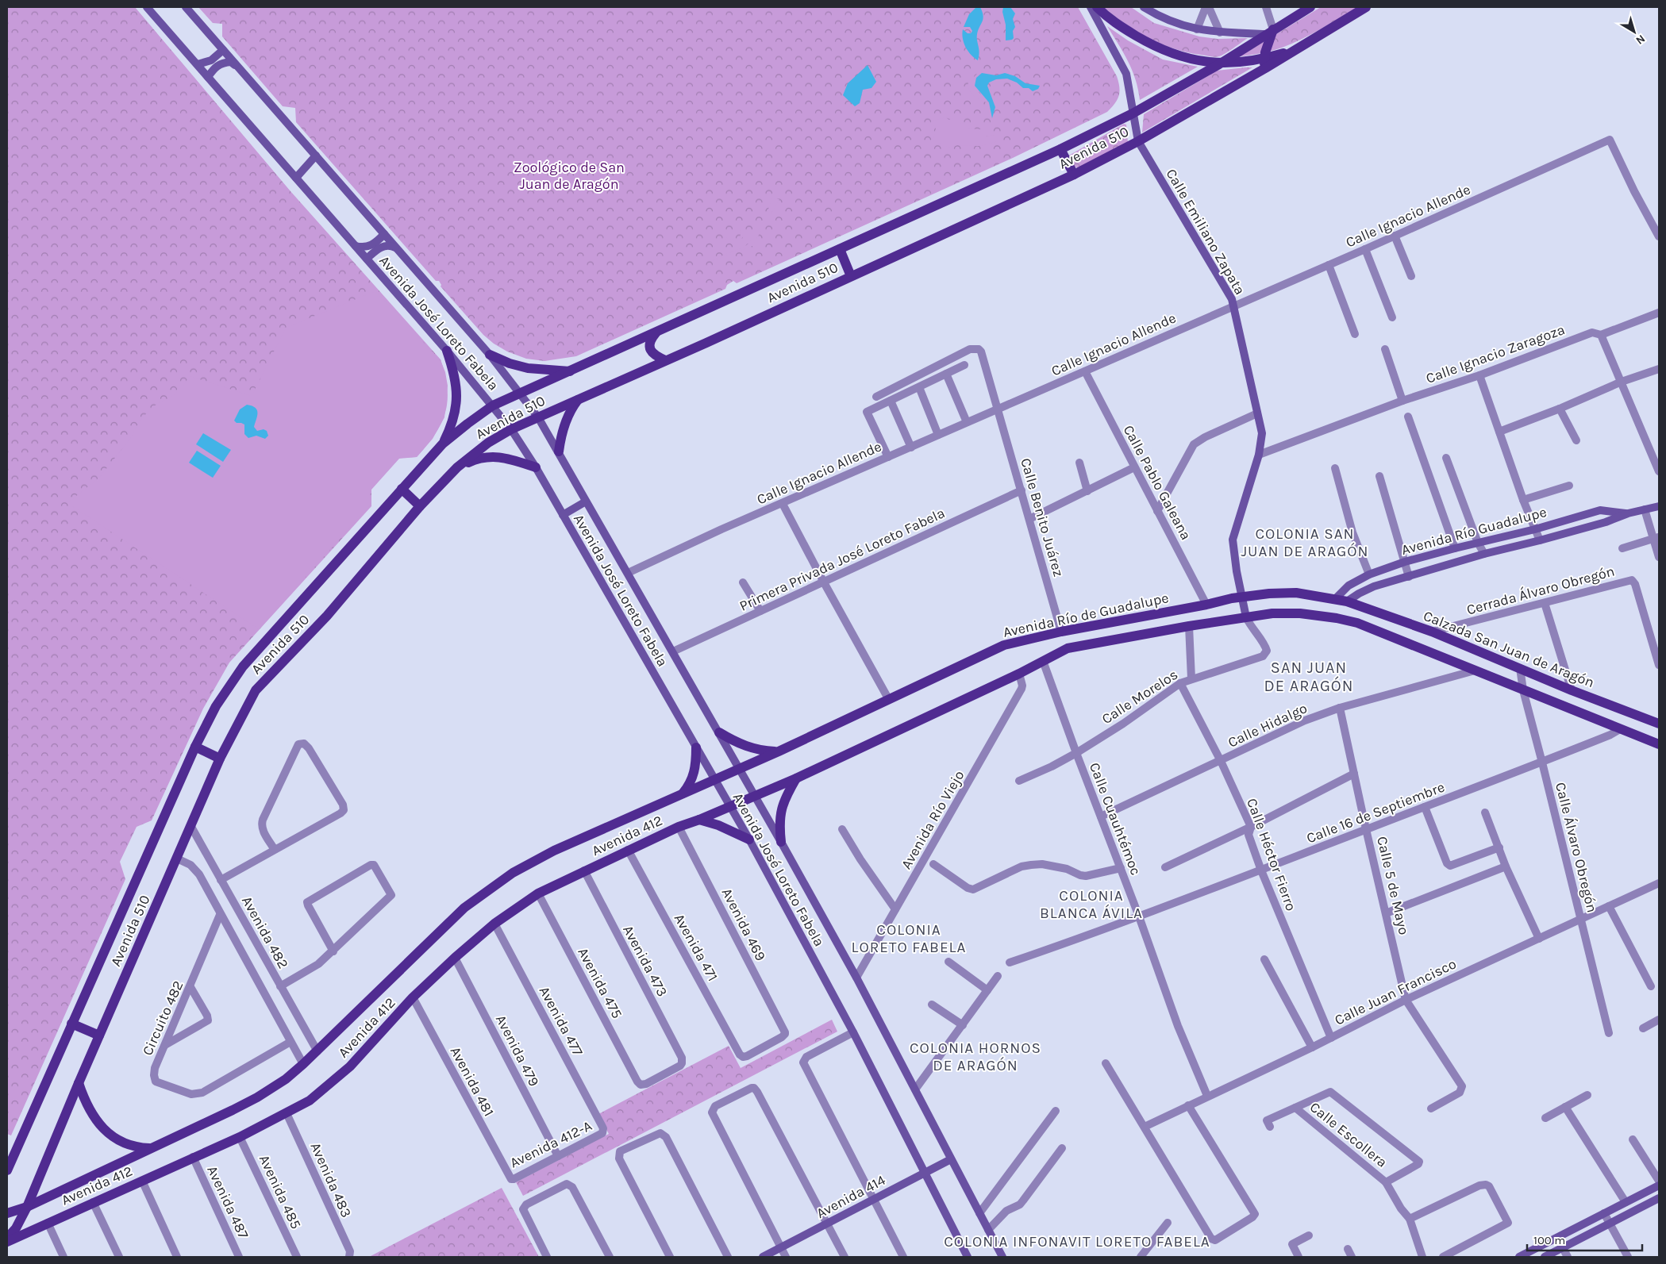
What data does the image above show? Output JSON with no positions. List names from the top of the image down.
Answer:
{
  "streets": {
    "main road": [
      "Avenida 510",
      "Calle Emiliano Zapata",
      "Avenida José Loreto Fabela",
      "Avenida Río Guadalupe",
      "Avenida Río de Guadalupe",
      "Calzada San Juan de Aragón",
      "Avenida 412",
      "Avenida 414"
    ],
    "street": [
      "Calle Ignacio Allende",
      "Calle Ignacio Zaragoza",
      "Calle Pablo Galeana",
      "Calle Benito Juárez",
      "Primera Privada José Loreto Fabela",
      "Cerrada Álvaro Obregón",
      "Calle Morelos",
      "Calle Hidalgo",
      "Calle 16 de Septiembre",
      "Calle Cuauhtémoc",
      "Avenida Río Viejo",
      "Calle Álvaro Obregón",
      "Calle Héctor Fierro",
      "Calle 5 de Mayo",
      "Avenida 469",
      "Avenida 482",
      "Avenida 471",
      "Avenida 473",
      "Avenida 475",
      "Calle Juan Francisco",
      "Circuito 482",
      "Avenida 477",
      "Avenida 479",
      "Avenida 481",
      "Calle Escollera",
      "Avenida 412-A",
      "Avenida 483",
      "Avenida 485",
      "Avenida 487"
    ]
  },
  "crossings": [
    ["Avenida 510", "Calle Emiliano Zapata"],
    ["Avenida 510", "Avenida José Loreto Fabela"],
    ["Avenida 510", "Avenida 412"],
    ["Avenida 510", "Avenida 482"],
    ["Calle Ignacio Allende", "Calle Emiliano Zapata"],
    ["Calle Ignacio Allende", "Avenida José Loreto Fabela"],
    ["Calle Ignacio Allende", "Calle Pablo Galeana"],
    ["Calle Ignacio Allende", "Calle Benito Juárez"],
    ["Calle Emiliano Zapata", "Calle Ignacio Zaragoza"],
    ["Calle Emiliano Zapata", "Avenida Río de Guadalupe"],
    ["Calle Emiliano Zapata", "Calle Morelos"],
    ["Avenida José Loreto Fabela", "Primera Privada José Loreto Fabela"],
    ["Avenida José Loreto Fabela", "Avenida Río de Guadalupe"],
    ["Avenida José Loreto Fabela", "Avenida Río Viejo"],
    ["Avenida José Loreto Fabela", "Avenida 412"],
    ["Avenida José Loreto Fabela", "Avenida 414"],
    ["Calle Pablo Galeana", "Avenida Río de Guadalupe"],
    ["Calle Benito Juárez", "Primera Privada José Loreto Fabela"],
    ["Calle Benito Juárez", "Avenida Río de Guadalupe"],
    ["Avenida Río Guadalupe", "Avenida Río de Guadalupe"],
    ["Avenida Río Guadalupe", "Calzada San Juan de Aragón"],
    ["Cerrada Álvaro Obregón", "Calzada San Juan de Aragón"],
    ["Avenida Río de Guadalupe", "Calzada San Juan de Aragón"],
    ["Avenida Río de Guadalupe", "Calle Morelos"],
    ["Avenida Río de Guadalupe", "Calle Hidalgo"],
    ["Avenida Río de Guadalupe", "Calle Cuauhtémoc"],
    ["Avenida Río de Guadalupe", "Avenida Río Viejo"],
    ["Avenida Río de Guadalupe", "Avenida 412"],
    ["Calzada San Juan de Aragón", "Calle Álvaro Obregón"],
    ["Calle Morelos", "Calle Cuauhtémoc"],
    ["Calle Morelos", "Calle Héctor Fierro"],
    ["Calle Hidalgo", "Calle Cuauhtémoc"],
    ["Calle Hidalgo", "Calle Héctor Fierro"],
    ["Calle Hidalgo", "Calle 5 de Mayo"],
    ["Calle 16 de Septiembre", "Calle Cuauhtémoc"],
    ["Calle 16 de Septiembre", "Calle Álvaro Obregón"],
    ["Calle 16 de Septiembre", "Calle Héctor Fierro"],
    ["Calle 16 de Septiembre", "Calle 5 de Mayo"],
    ["Calle Cuauhtémoc", "Calle Juan Francisco"],
    ["Avenida 412", "Avenida 469"],
    ["Avenida 412", "Avenida 482"],
    ["Avenida 412", "Avenida 471"],
    ["Avenida 412", "Avenida 473"],
    ["Avenida 412", "Avenida 475"],
    ["Avenida 412", "Avenida 477"],
    ["Avenida 412", "Avenida 479"],
    ["Avenida 412", "Avenida 481"],
    ["Avenida 412", "Avenida 483"],
    ["Avenida 412", "Avenida 485"],
    ["Avenida 412", "Avenida 487"],
    ["Calle Álvaro Obregón", "Calle Juan Francisco"],
    ["Calle Héctor Fierro", "Calle Juan Francisco"],
    ["Calle 5 de Mayo", "Calle Juan Francisco"],
    ["Avenida 469", "Avenida 471"],
    ["Avenida 473", "Avenida 475"],
    ["Avenida 477", "Avenida 412-A"],
    ["Avenida 479", "Avenida 412-A"],
    ["Avenida 481", "Avenida 412-A"]
  ],
  "districts": [
    "COLONIA SAN JUAN DE ARAGÓN",
    "SAN JUAN DE ARAGÓN",
    "COLONIA BLANCA ÁVILA",
    "COLONIA LORETO FABELA",
    "COLONIA HORNOS DE ARAGÓN",
    "COLONIA INFONAVIT LORETO FABELA"
  ],
  "parks": ["Zoológico de San Juan de Aragón"],
  "scale_bar": "100 m",
  "north": "bottom right"
}
